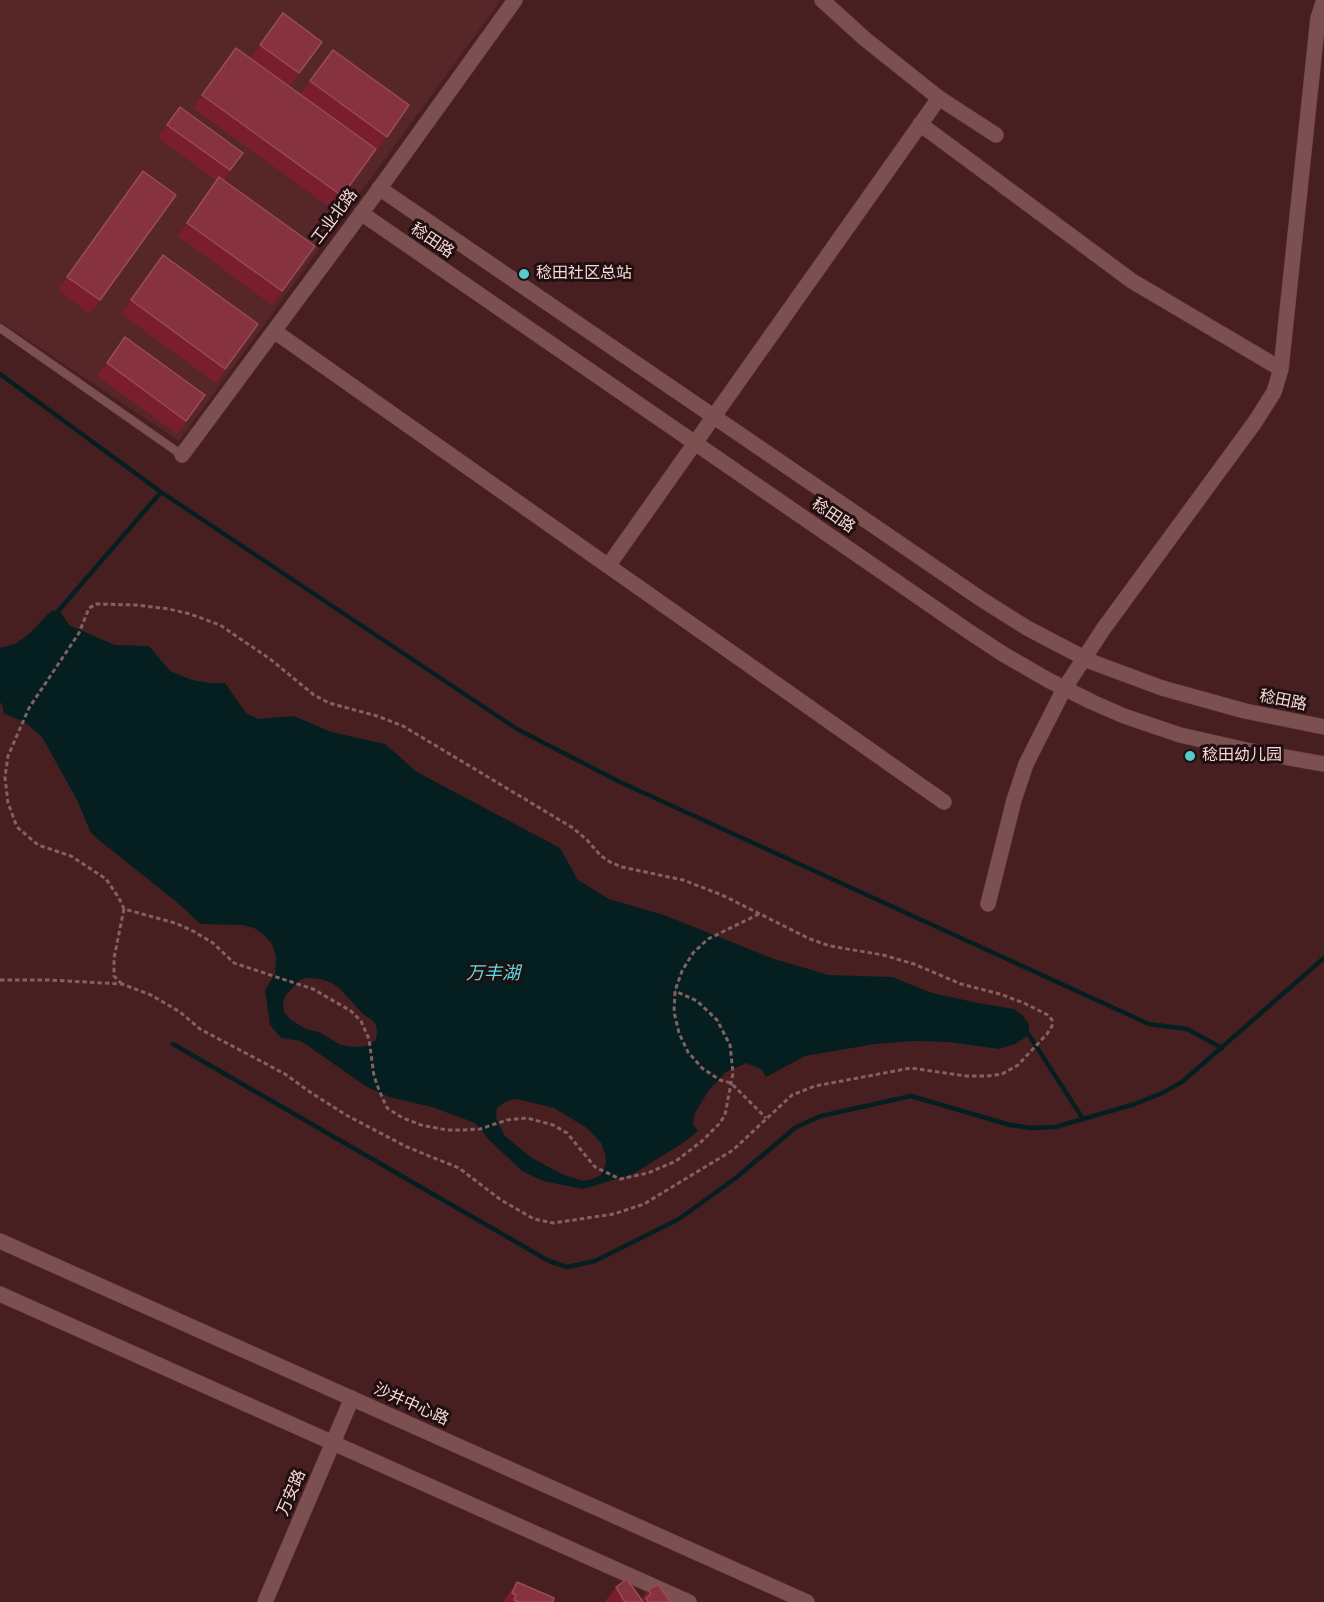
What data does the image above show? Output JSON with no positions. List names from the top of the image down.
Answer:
{
  "streets": {
    "street": [
      "工业北路",
      "稔田路",
      "沙井中心路",
      "万安路"
    ]
  },
  "crossings": [
    ["工业北路", "稔田路"],
    ["沙井中心路", "万安路"]
  ],
  "water": ["万丰湖"],
  "places": ["稔田社区总站", "稔田幼儿园"]
}
